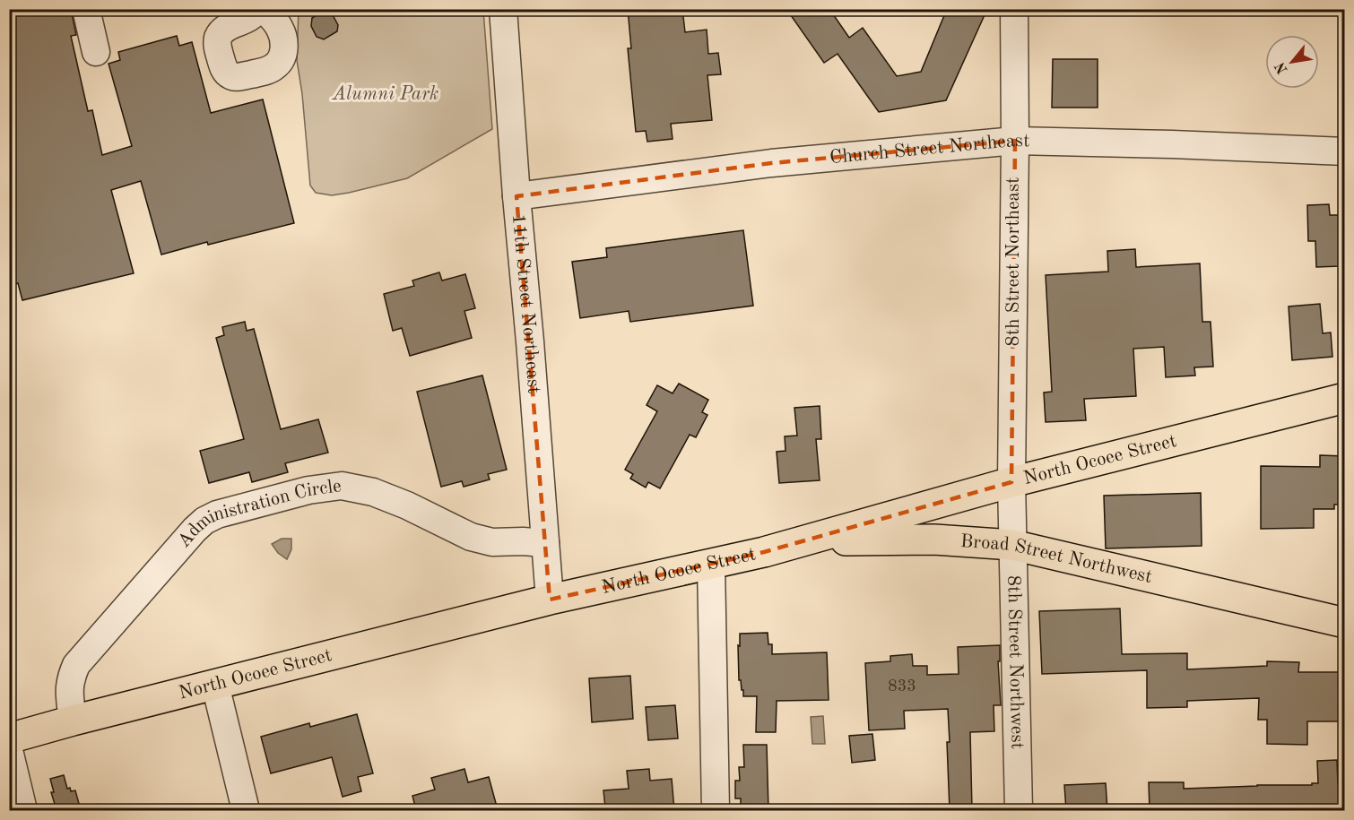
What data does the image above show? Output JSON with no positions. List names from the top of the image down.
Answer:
{
  "streets": {
    "main road": ["North Ocoee Street", "Broad Street Northwest"],
    "street": [
      "Church Street Northeast",
      "8th Street Northeast",
      "11th Street Northeast",
      "Administration Circle",
      "8th Street Northwest"
    ]
  },
  "crossings": [
    ["Church Street Northeast", "8th Street Northeast"],
    ["Church Street Northeast", "11th Street Northeast"],
    ["8th Street Northeast", "North Ocoee Street"],
    ["8th Street Northeast", "8th Street Northwest"],
    ["11th Street Northeast", "North Ocoee Street"],
    ["11th Street Northeast", "Administration Circle"],
    ["North Ocoee Street", "Administration Circle"],
    ["North Ocoee Street", "Broad Street Northwest"],
    ["North Ocoee Street", "8th Street Northwest"],
    ["Broad Street Northwest", "8th Street Northwest"]
  ],
  "parks": ["Alumni Park"],
  "house_numbers": ["833"],
  "north": "bottom left"
}
